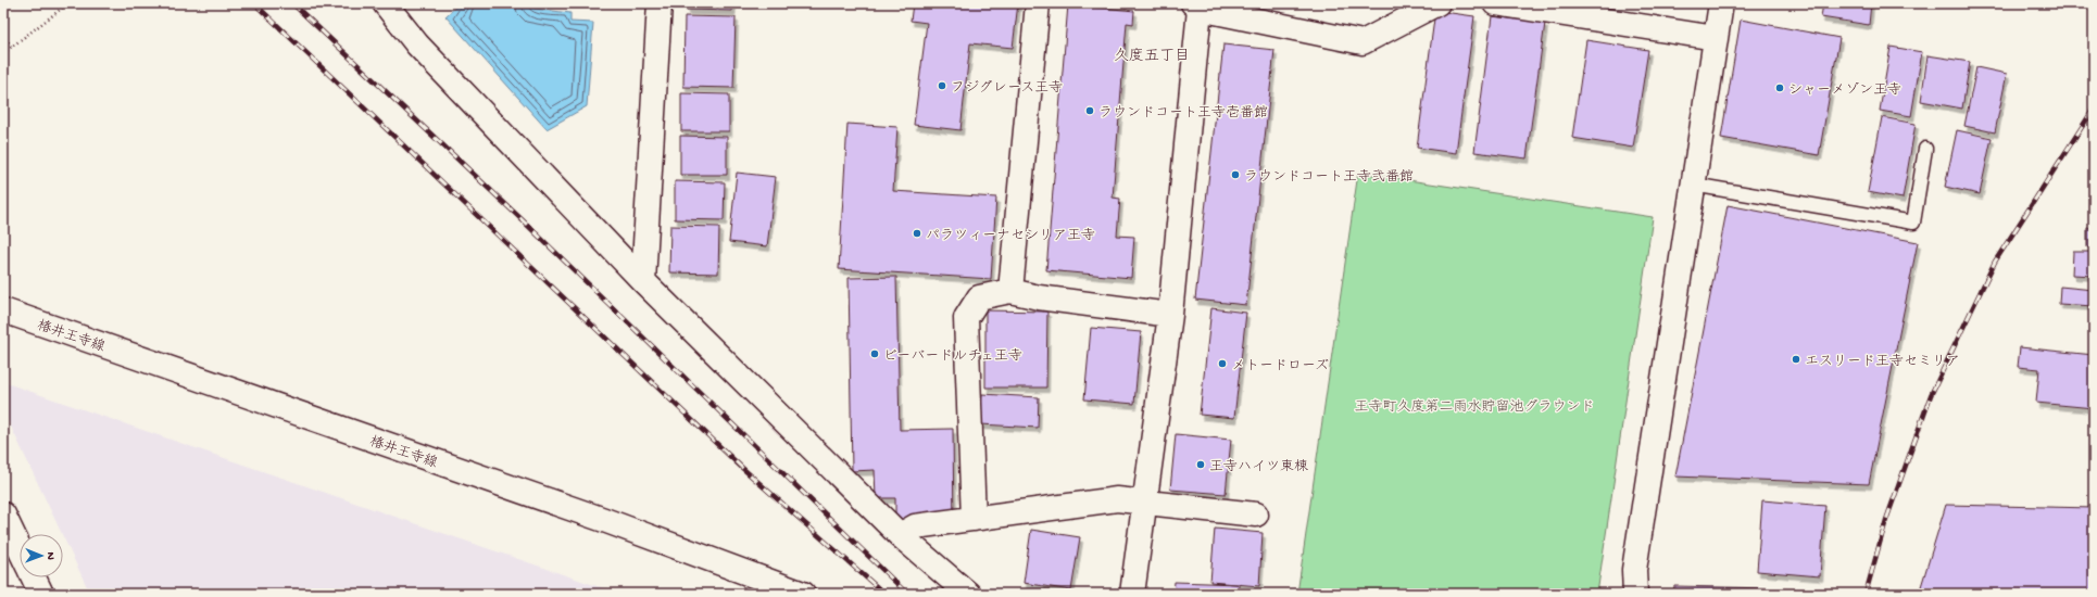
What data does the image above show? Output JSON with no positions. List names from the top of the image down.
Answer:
{
  "streets": {
    "street": ["椿井王寺線"]
  },
  "districts": ["久度五丁目"],
  "parks": ["王寺町久度第二雨水貯留池グラウンド"],
  "places": [
    "フジグレース王寺",
    "シャーメゾン王寺",
    "ラウンドコート王寺壱番館",
    "ラウンドコート王寺弐番館",
    "パラツィーナセシリア王寺",
    "ビーバードルチェ王寺",
    "エスリード王寺セミリア",
    "メトードローズ",
    "王寺ハイツ東棟"
  ],
  "north": "right"
}
